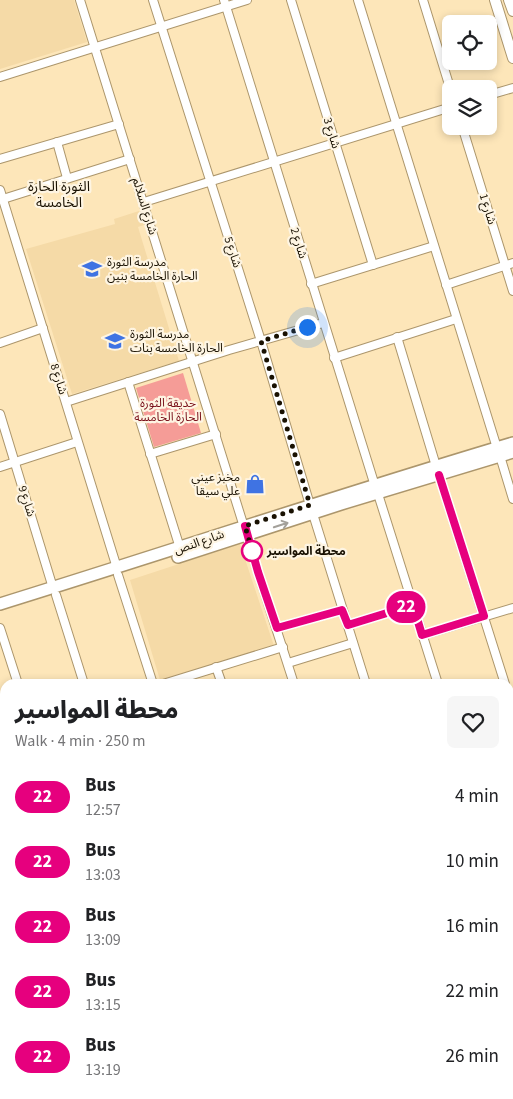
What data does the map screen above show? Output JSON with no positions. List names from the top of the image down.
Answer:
{
  "streets": {
    "main road": ["شارع النص"],
    "street": [
      "شارع 3",
      "شارع السلالم",
      "شارع 1",
      "شارع 2",
      "شارع 5",
      "شارع 8",
      "شارع 9"
    ]
  },
  "crossings": [
    ["شارع السلالم", "شارع النص"],
    ["شارع 2", "شارع النص"],
    ["شارع 5", "شارع النص"],
    ["شارع 8", "شارع النص"],
    ["شارع 9", "شارع النص"]
  ],
  "districts": ["الثورة الحارة الخامسة"],
  "parks": ["حديقة الثورة الحارة الخامسة"],
  "places": {
    "school or university": ["مدرسة الثورة الحارة الخامسة بنين", "مدرسة الثورة الحارة الخامسة بنات"],
    "shop": ["مخبز عيني علي سيقا"],
    "other": ["محطة المواسير"]
  },
  "lines": ["bus line 22"],
  "page": {
    "on_map": "22",
    "heading": ["محطة المواسير", "Walk · 4 min · 250 m"],
    "list": [
      {
        "mark": "22",
        "name": "Bus",
        "note": "12:57",
        "value": "4 min"
      },
      {
        "mark": "22",
        "name": "Bus",
        "note": "13:03",
        "value": "10 min"
      },
      {
        "mark": "22",
        "name": "Bus",
        "note": "13:09",
        "value": "16 min"
      },
      {
        "mark": "22",
        "name": "Bus",
        "note": "13:15",
        "value": "22 min"
      },
      {
        "mark": "22",
        "name": "Bus",
        "note": "13:19",
        "value": "26 min"
      }
    ]
  }
}
